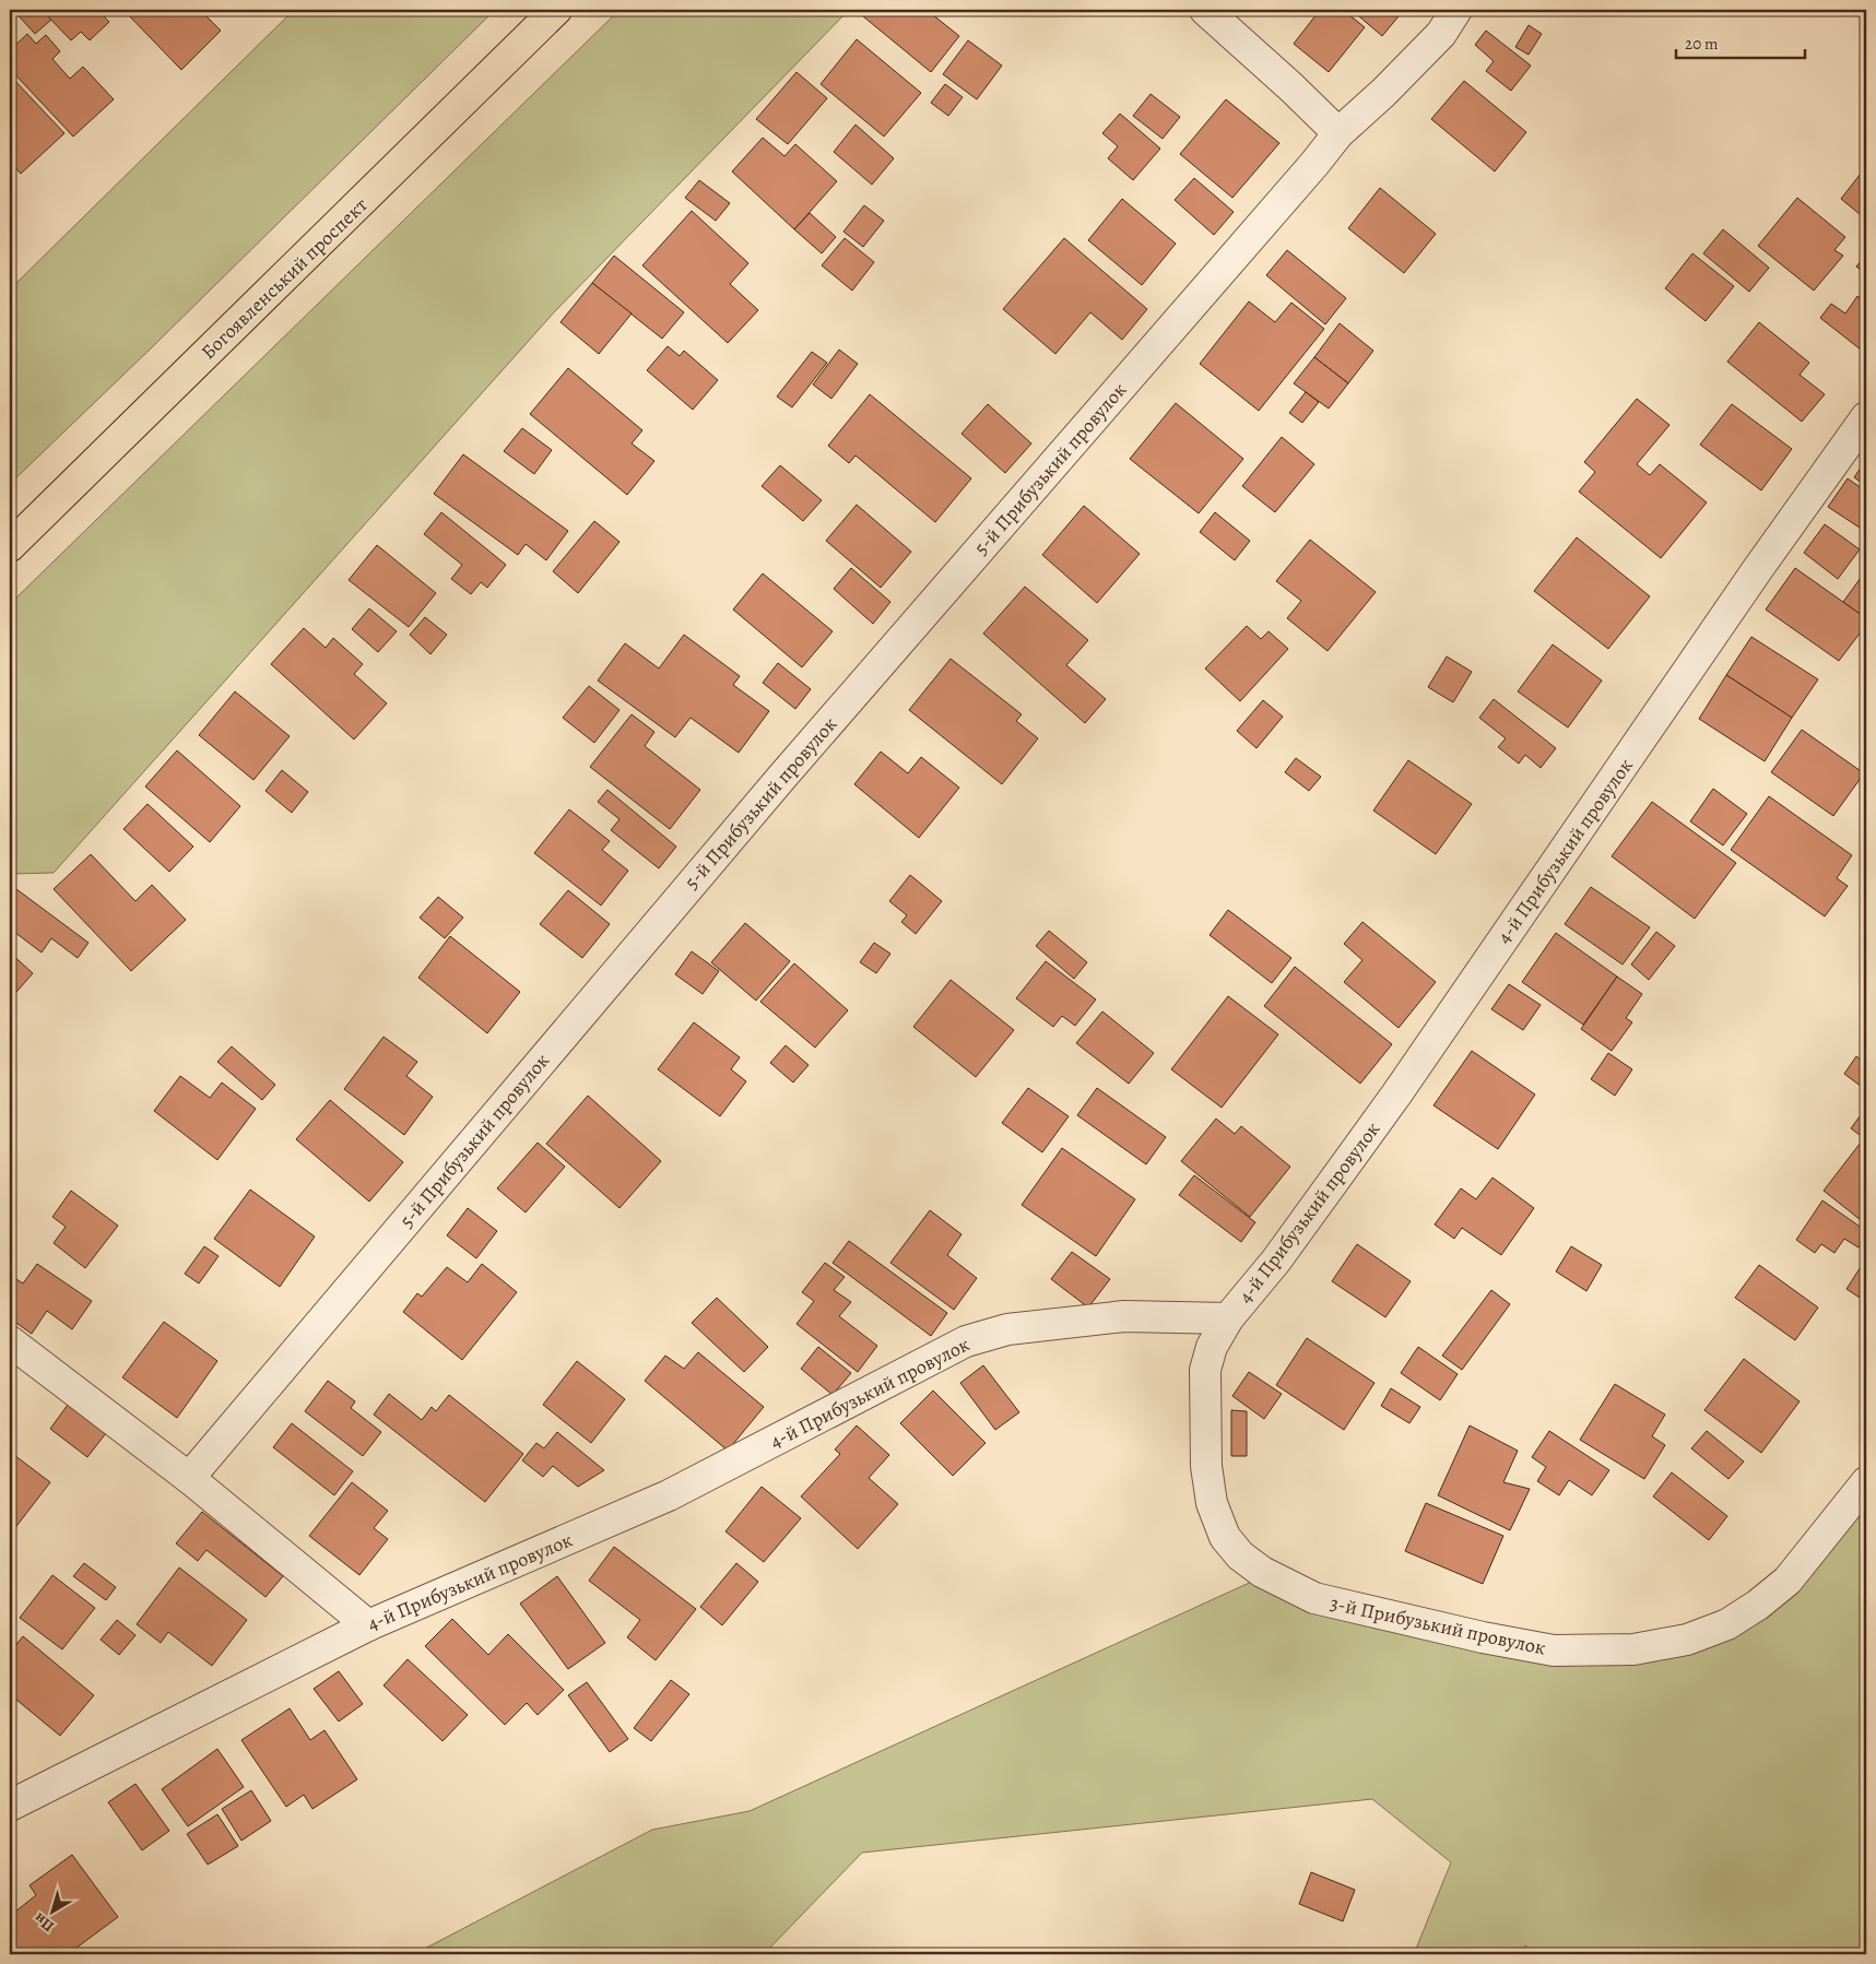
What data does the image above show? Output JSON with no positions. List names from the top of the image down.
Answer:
{
  "streets": {
    "main road": ["Богоявленський проспект"],
    "street": ["5-й Прибузький провулок", "4-й Прибузький провулок", "3-й Прибузький провулок"]
  },
  "crossings": [
    ["4-й Прибузький провулок", "3-й Прибузький провулок"]
  ],
  "scale_bar": "20 m",
  "north": "bottom left"
}
